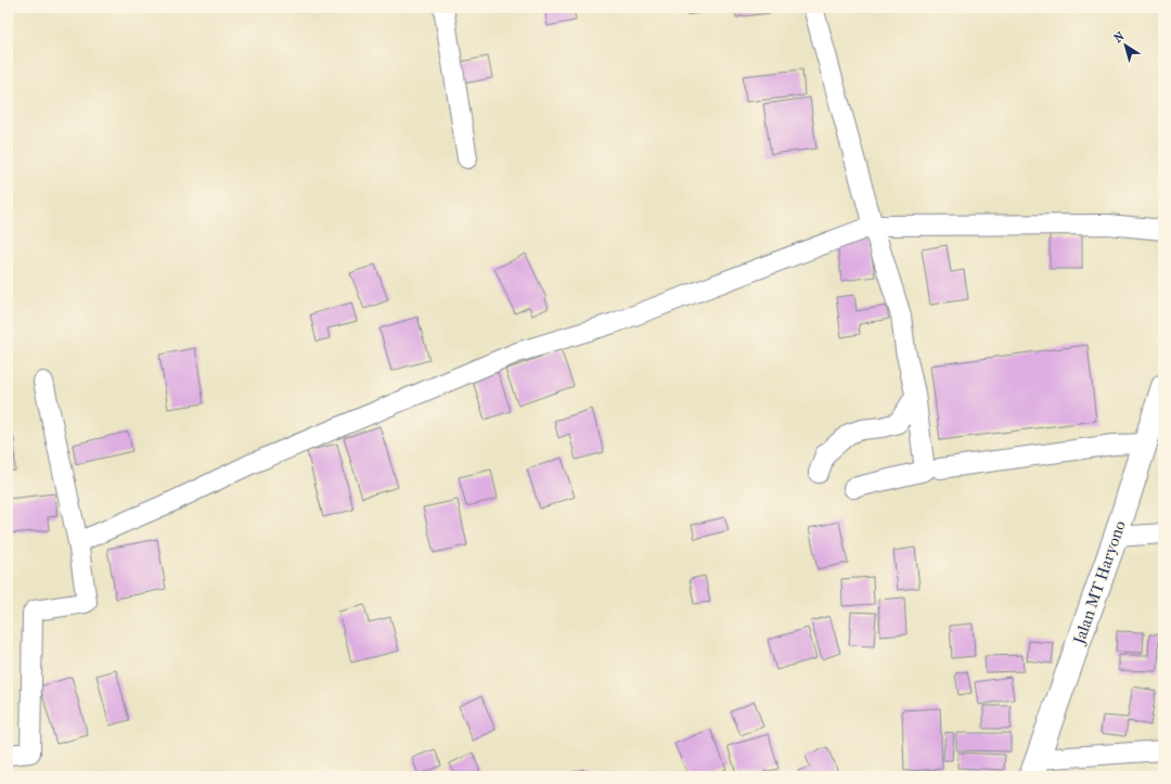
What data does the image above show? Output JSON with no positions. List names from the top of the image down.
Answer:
{
  "streets": {
    "main road": ["Jalan MT Haryono"]
  },
  "north": "top left"
}
